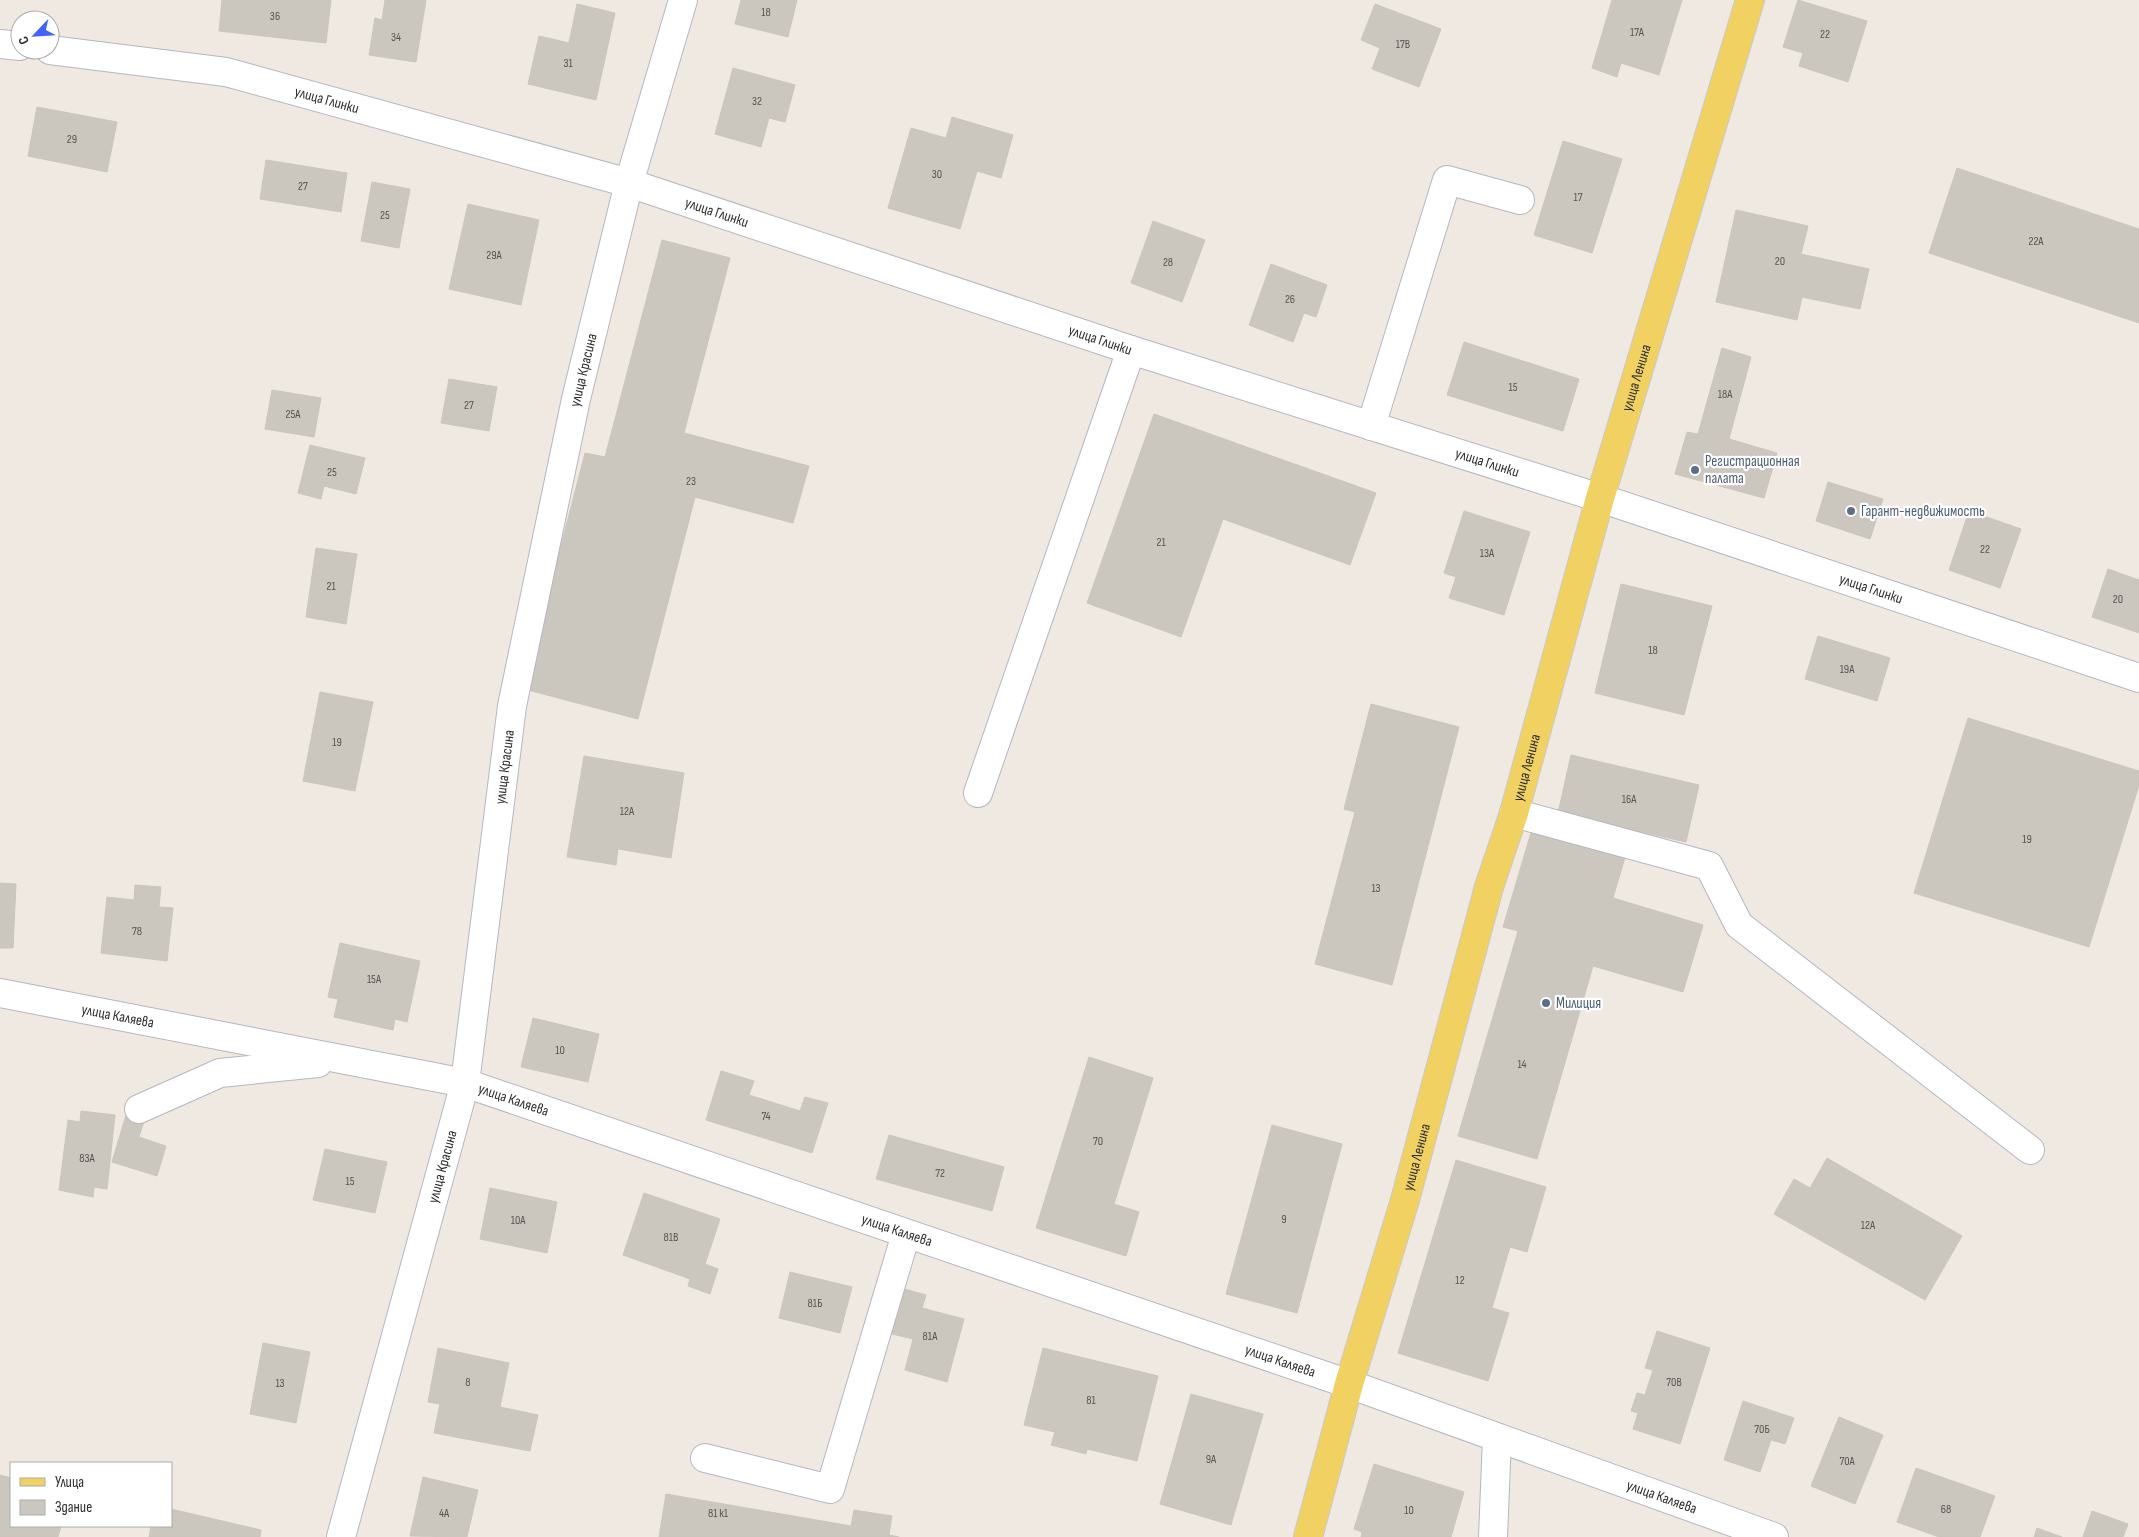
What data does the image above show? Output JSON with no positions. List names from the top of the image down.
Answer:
{
  "streets": {
    "main road": ["улица Ленина"],
    "street": ["улица Глинки", "улица Красина", "улица Каляева"]
  },
  "crossings": [
    ["улица Глинки", "улица Красина"],
    ["улица Глинки", "улица Ленина"],
    ["улица Красина", "улица Каляева"],
    ["улица Ленина", "улица Каляева"]
  ],
  "places": ["Регистрационная палата", "Гарант-недвижимость", "Милиция"],
  "house_numbers": [
    "18",
    "36",
    "17А",
    "22",
    "34",
    "17В",
    "31",
    "32",
    "29",
    "30",
    "27",
    "17",
    "25",
    "22А",
    "29А",
    "20",
    "28",
    "26",
    "15",
    "18А",
    "27",
    "25А",
    "25",
    "23",
    "21",
    "22",
    "13А",
    "21",
    "20",
    "18",
    "19А",
    "19",
    "16А",
    "12А",
    "19",
    "13",
    "78",
    "15А",
    "10",
    "14",
    "74",
    "70",
    "83А",
    "72",
    "15",
    "9",
    "10А",
    "12А",
    "81В",
    "12",
    "81Б",
    "81А",
    "8",
    "70В",
    "13",
    "81",
    "70Б",
    "9А",
    "70А",
    "68",
    "10",
    "4А",
    "81 к1"
  ],
  "legend": ["Улица", "Здание"],
  "north": "bottom left"
}
